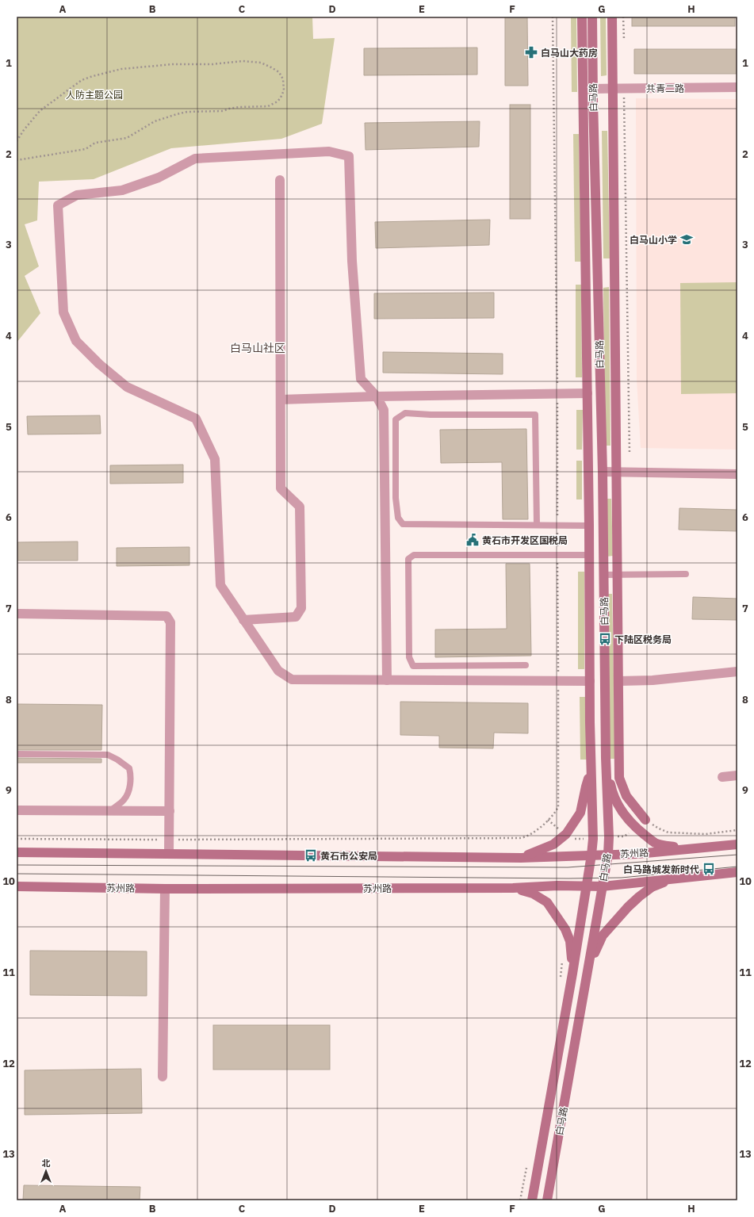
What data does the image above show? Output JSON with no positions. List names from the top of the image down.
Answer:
{
  "streets": {
    "street": ["共青二路", "白马路", "苏州路"]
  },
  "crossings": [
    ["共青二路", "白马路"],
    ["白马路", "苏州路"]
  ],
  "districts": ["白马山社区"],
  "parks": ["人防主题公园"],
  "places": {
    "pharmacy": ["白马山大药房"],
    "school or university": ["白马山小学"],
    "public building": ["黄石市开发区国税局"],
    "bus stop": ["下陆区税务局", "黄石市公安局", "白马路城发新时代"]
  },
  "north": "top",
  "grid": {
    "columns": [
      "A",
      "B",
      "C",
      "D",
      "E",
      "F",
      "G",
      "H"
    ],
    "rows": [
      "1",
      "2",
      "3",
      "4",
      "5",
      "6",
      "7",
      "8",
      "9",
      "10",
      "11",
      "12",
      "13"
    ]
  }
}
